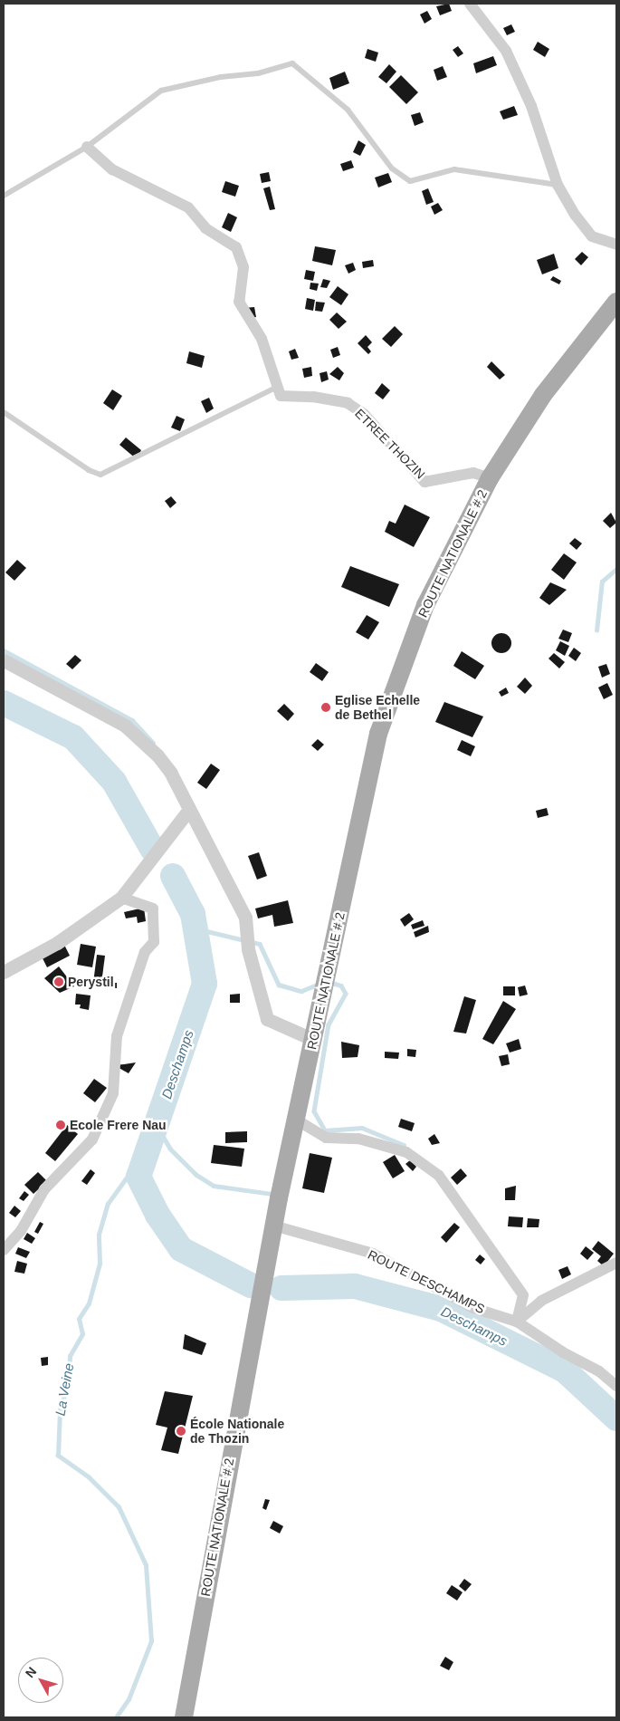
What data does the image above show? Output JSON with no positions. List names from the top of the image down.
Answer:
{
  "streets": {
    "main road": ["ROUTE NATIONALE # 2"],
    "street": ["ETREE THOZIN", "ROUTE DESCHAMPS"]
  },
  "crossings": [
    ["ETREE THOZIN", "ROUTE NATIONALE # 2"],
    ["ROUTE NATIONALE # 2", "ROUTE DESCHAMPS"]
  ],
  "water": ["Deschamps", "La Veine"],
  "places": [
    "Eglise Echelle de Bethel",
    "Perystil",
    "Ecole Frere Nau",
    "École Nationale de Thozin"
  ],
  "north": "top left"
}
